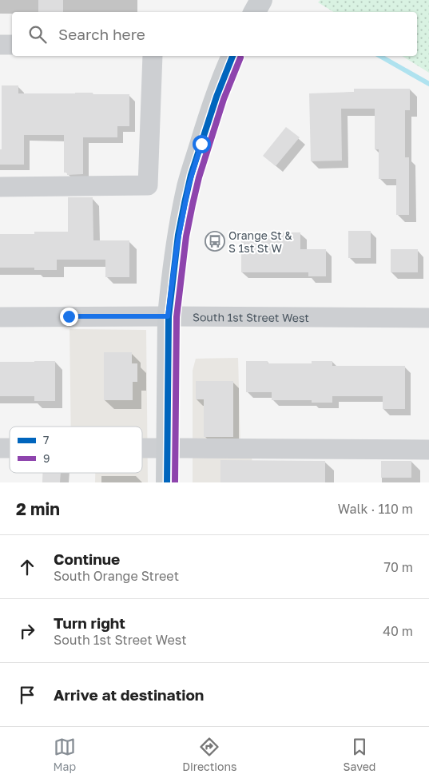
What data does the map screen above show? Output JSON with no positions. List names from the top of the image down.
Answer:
{
  "streets": {
    "street": ["South 1st Street West"]
  },
  "places": {
    "bus stop": ["Orange St & S 1st St W"]
  },
  "lines": ["transit line 7", "transit line 9"],
  "legend": ["7", "9"],
  "page": {
    "search": "Search here",
    "heading": ["2 min", "Walk · 110 m"],
    "list": [
      ["Continue", "South Orange Street", "70 m"],
      ["Turn right", "South 1st Street West", "40 m"],
      "Arrive at destination"
    ],
    "nav": ["Map", "Directions", "Saved"]
  }
}
